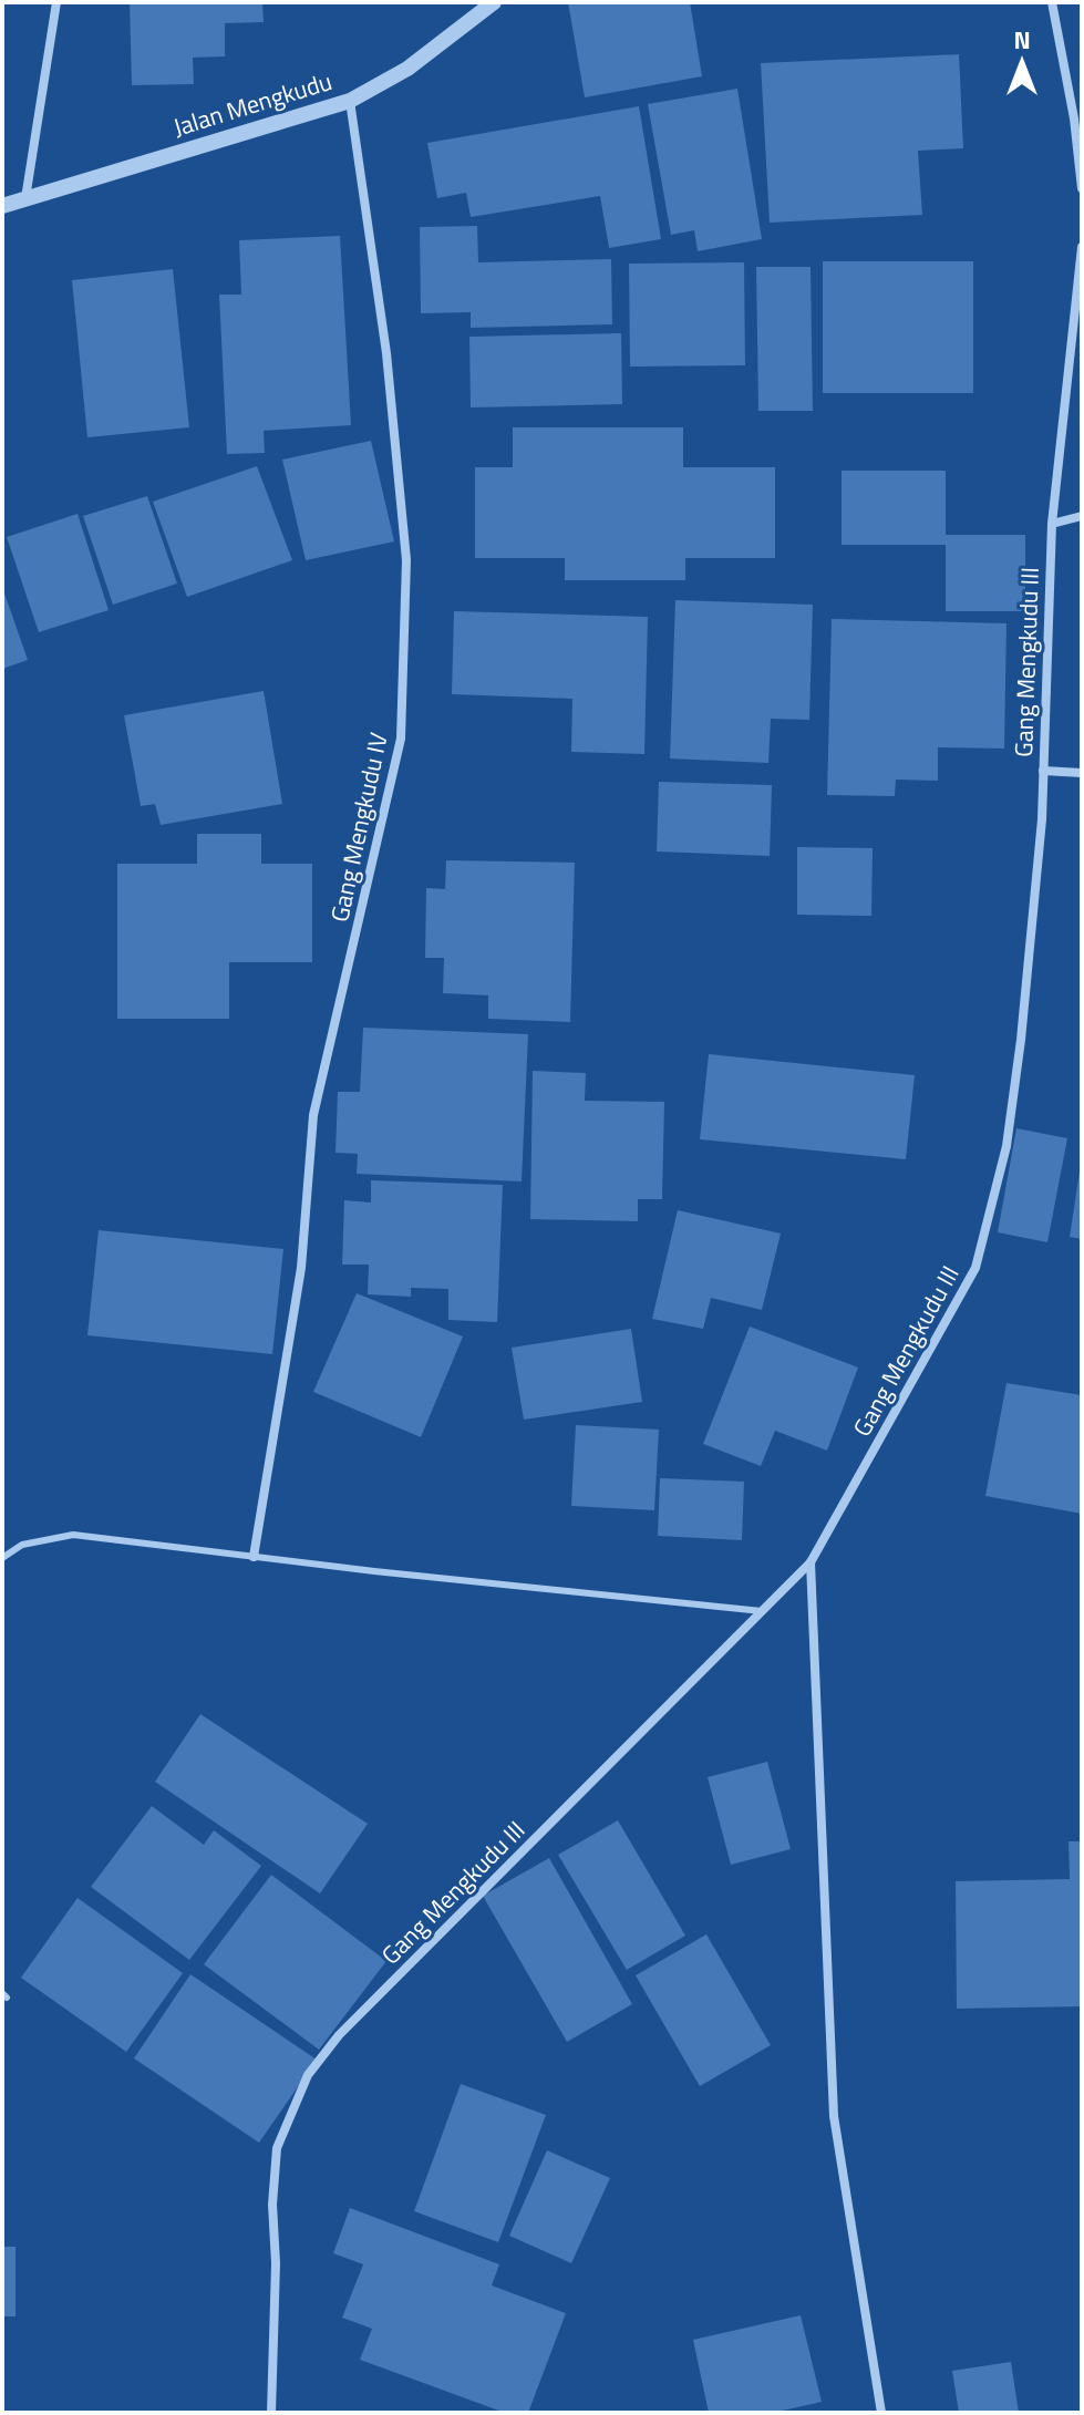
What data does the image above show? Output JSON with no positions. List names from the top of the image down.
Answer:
{
  "streets": {
    "street": ["Jalan Mengkudu", "Gang Mengkudu III", "Gang Mengkudu IV"]
  },
  "crossings": [
    ["Jalan Mengkudu", "Gang Mengkudu IV"]
  ],
  "north": "top"
}
